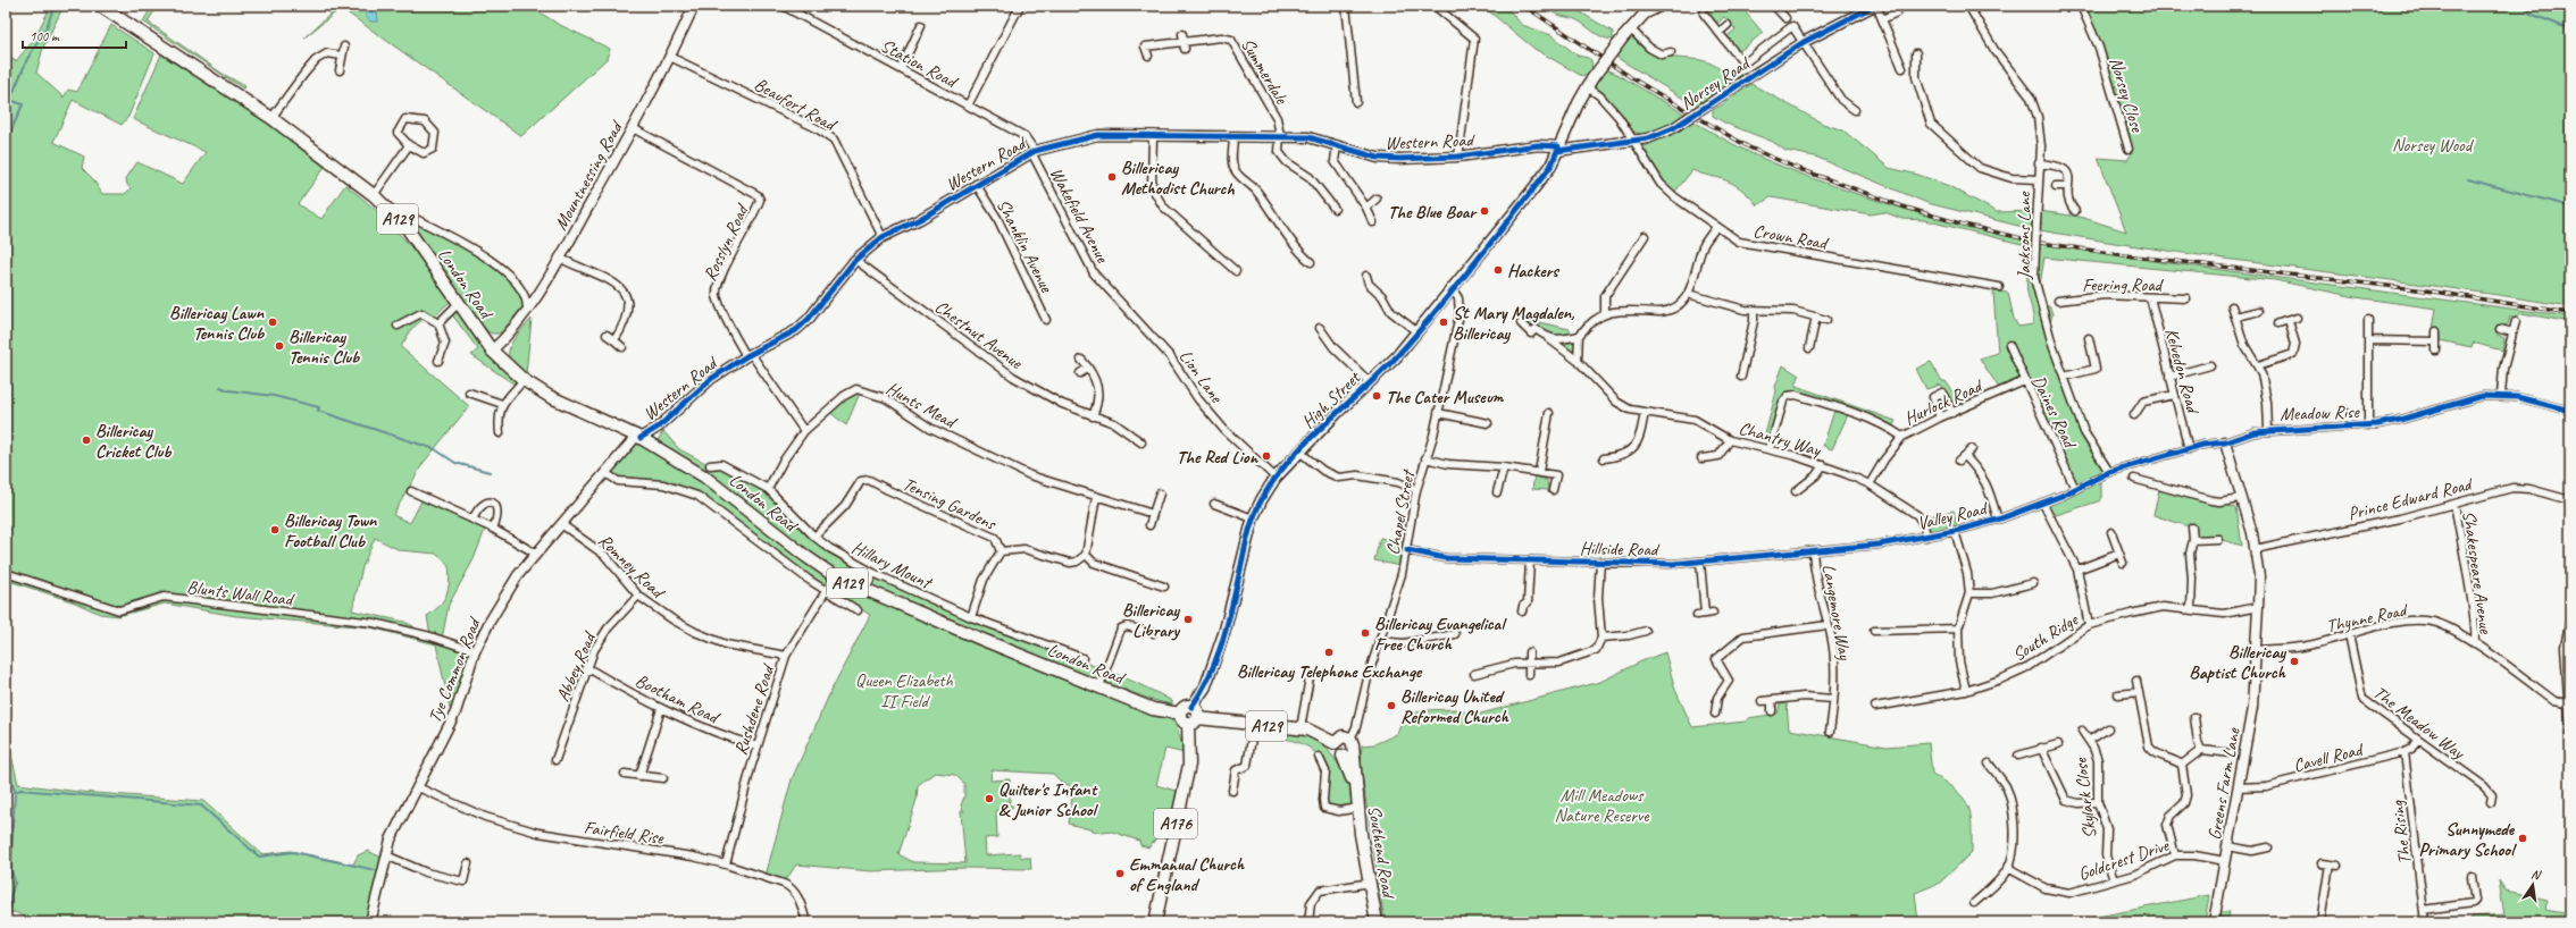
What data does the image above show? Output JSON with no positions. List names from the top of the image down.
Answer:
{
  "streets": {
    "main road": [
      "A129",
      "London Road",
      "High Street",
      "A176",
      "Southend Road"
    ],
    "street": [
      "Station Road",
      "Summerdale",
      "Norsey Road",
      "Norsey Close",
      "Beaufort Road",
      "Western Road",
      "Mountnessing Road",
      "Wakefield Avenue",
      "Crown Road",
      "Jacksons Lane",
      "Rosslyn Road",
      "Shanklin Avenue",
      "Feering Road",
      "Chestnut Avenue",
      "Kelvedon Road",
      "Lion Lane",
      "Hurlock Road",
      "Hunts Mead",
      "Daines Road",
      "Meadow Rise",
      "Chantry Way",
      "Prince Edward Road",
      "Tensing Gardens",
      "Chapel Street",
      "Valley Road",
      "Hillside Road",
      "Hillary Mount",
      "Romney Road",
      "Shakespeare Avenue",
      "Blunts Wall Road",
      "Langemore Way",
      "Thynne Road",
      "South Ridge",
      "Abbey Road",
      "Tye Common Road",
      "Bootham Road",
      "Rushdene Road",
      "The Meadow Way",
      "Cavell Road",
      "Greens Farm Lane",
      "Skylark Close",
      "Fairfield Rise",
      "The Rising",
      "Goldcrest Drive"
    ]
  },
  "crossings": [
    ["Station Road", "Western Road"],
    ["Station Road", "Wakefield Avenue"],
    ["Summerdale", "Western Road"],
    ["Norsey Road", "Western Road"],
    ["Norsey Road", "Crown Road"],
    ["Norsey Road", "High Street"],
    ["Beaufort Road", "Western Road"],
    ["Beaufort Road", "Mountnessing Road"],
    ["Western Road", "Wakefield Avenue"],
    ["Western Road", "Rosslyn Road"],
    ["Western Road", "Shanklin Avenue"],
    ["Western Road", "London Road"],
    ["Western Road", "Chestnut Avenue"],
    ["Western Road", "High Street"],
    ["Western Road", "Tye Common Road"],
    ["Mountnessing Road", "Rosslyn Road"],
    ["Mountnessing Road", "London Road"],
    ["Wakefield Avenue", "Lion Lane"],
    ["A129", "London Road"],
    ["A129", "High Street"],
    ["A129", "Chapel Street"],
    ["A129", "A176"],
    ["A129", "Southend Road"],
    ["Crown Road", "High Street"],
    ["Jacksons Lane", "Meadow Rise"],
    ["London Road", "High Street"],
    ["London Road", "Tye Common Road"],
    ["London Road", "Rushdene Road"],
    ["London Road", "A176"],
    ["Feering Road", "Kelvedon Road"],
    ["Kelvedon Road", "Meadow Rise"],
    ["Lion Lane", "High Street"],
    ["High Street", "Chapel Street"],
    ["High Street", "A176"],
    ["Hurlock Road", "Daines Road"],
    ["Hurlock Road", "Chantry Way"],
    ["Hunts Mead", "Hillary Mount"],
    ["Daines Road", "Meadow Rise"],
    ["Daines Road", "Valley Road"],
    ["Meadow Rise", "Valley Road"],
    ["Meadow Rise", "Greens Farm Lane"],
    ["Chantry Way", "Valley Road"],
    ["Prince Edward Road", "Shakespeare Avenue"],
    ["Prince Edward Road", "Greens Farm Lane"],
    ["Tensing Gardens", "Hillary Mount"],
    ["Chapel Street", "Hillside Road"],
    ["Chapel Street", "Southend Road"],
    ["Valley Road", "Hillside Road"],
    ["Hillside Road", "Langemore Way"],
    ["Romney Road", "Abbey Road"],
    ["Romney Road", "Tye Common Road"],
    ["Romney Road", "Rushdene Road"],
    ["Shakespeare Avenue", "Thynne Road"],
    ["Blunts Wall Road", "Tye Common Road"],
    ["Thynne Road", "The Meadow Way"],
    ["Thynne Road", "Greens Farm Lane"],
    ["South Ridge", "Greens Farm Lane"],
    ["Abbey Road", "Bootham Road"],
    ["Tye Common Road", "Fairfield Rise"],
    ["Bootham Road", "Rushdene Road"],
    ["Rushdene Road", "Fairfield Rise"],
    ["Cavell Road", "Greens Farm Lane"],
    ["Cavell Road", "The Rising"],
    ["Greens Farm Lane", "Goldcrest Drive"],
    ["Skylark Close", "Goldcrest Drive"]
  ],
  "parks": ["Norsey Wood", "Queen Elizabeth II Field", "Mill Meadows Nature Reserve"],
  "places": [
    "Billericay Methodist Church",
    "The Blue Boar",
    "Hackers",
    "Billericay Lawn Tennis Club",
    "St Mary Magdalen, Billericay",
    "Billericay Tennis Club",
    "The Cater Museum",
    "Billericay Cricket Club",
    "The Red Lion",
    "Billericay Town Football Club",
    "Billericay Library",
    "Billericay Evangelical Free Church",
    "Billericay Telephone Exchange",
    "Billericay Baptist Church",
    "Billericay United Reformed Church",
    "Quilter's Infant & Junior School",
    "Sunnymede Primary School",
    "Emmanual Church of England"
  ],
  "scale_bar": "100 m",
  "north": "top"
}
